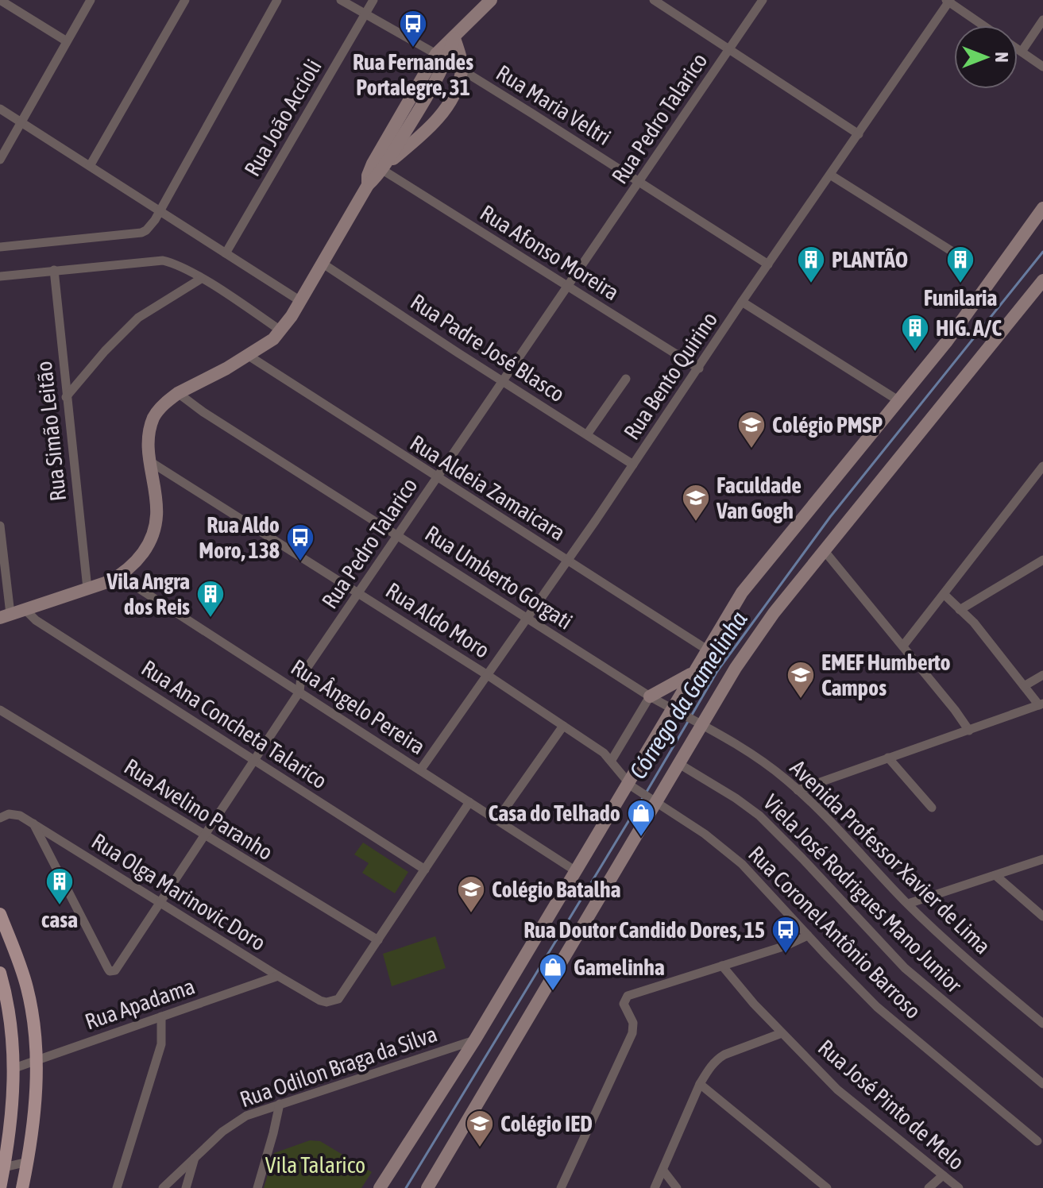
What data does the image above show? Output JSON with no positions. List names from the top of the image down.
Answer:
{
  "streets": {
    "street": [
      "Rua Maria Veltri",
      "Rua João Accioli",
      "Rua Pedro Talarico",
      "Rua Afonso Moreira",
      "Rua Padre José Blasco",
      "Rua Bento Quirino",
      "Rua Simão Leitão",
      "Rua Aldeia Zamaicara",
      "Rua Umberto Gorgati",
      "Rua Aldo Moro",
      "Rua Ângelo Pereira",
      "Rua Ana Concheta Talarico",
      "Rua Avelino Paranho",
      "Avenida Professor Xavier de Lima",
      "Rua Olga Marinovic Doro",
      "Viela José Rodrigues Mano Junior",
      "Rua Coronel Antônio Barroso",
      "Rua Apadama",
      "Rua Odilon Braga da Silva",
      "Rua José Pinto de Melo"
    ]
  },
  "crossings": [
    ["Rua Maria Veltri", "Rua João Accioli"],
    ["Rua Maria Veltri", "Rua Pedro Talarico"],
    ["Rua Maria Veltri", "Rua Bento Quirino"],
    ["Rua Pedro Talarico", "Rua Afonso Moreira"],
    ["Rua Pedro Talarico", "Rua Padre José Blasco"],
    ["Rua Pedro Talarico", "Rua Aldeia Zamaicara"],
    ["Rua Pedro Talarico", "Rua Umberto Gorgati"],
    ["Rua Pedro Talarico", "Rua Aldo Moro"],
    ["Rua Pedro Talarico", "Rua Ângelo Pereira"],
    ["Rua Pedro Talarico", "Rua Ana Concheta Talarico"],
    ["Rua Pedro Talarico", "Rua Avelino Paranho"],
    ["Rua Pedro Talarico", "Rua Olga Marinovic Doro"],
    ["Rua Afonso Moreira", "Rua Bento Quirino"],
    ["Rua Padre José Blasco", "Rua Bento Quirino"],
    ["Rua Bento Quirino", "Rua Aldeia Zamaicara"],
    ["Rua Bento Quirino", "Rua Umberto Gorgati"],
    ["Rua Bento Quirino", "Rua Aldo Moro"],
    ["Rua Bento Quirino", "Rua Ângelo Pereira"],
    ["Rua Umberto Gorgati", "Avenida Professor Xavier de Lima"],
    ["Rua Aldo Moro", "Rua Coronel Antônio Barroso"],
    ["Rua Avelino Paranho", "Rua Olga Marinovic Doro"],
    ["Rua Olga Marinovic Doro", "Rua Apadama"]
  ],
  "water": ["Córrego da Gamelinha"],
  "parks": ["Vila Talarico"],
  "places": {
    "bus stop": ["Rua Fernandes Portalegre, 31", "Rua Aldo Moro, 138", "Rua Doutor Candido Dores, 15"],
    "building": [
      "PLANTÃO",
      "Funilaria",
      "HIG. A/C",
      "Vila Angra dos Reis",
      "casa"
    ],
    "school or university": [
      "Colégio PMSP",
      "Faculdade Van Gogh",
      "EMEF Humberto Campos",
      "Colégio Batalha",
      "Colégio IED"
    ],
    "shop": ["Casa do Telhado", "Gamelinha"]
  },
  "north": "right"
}
